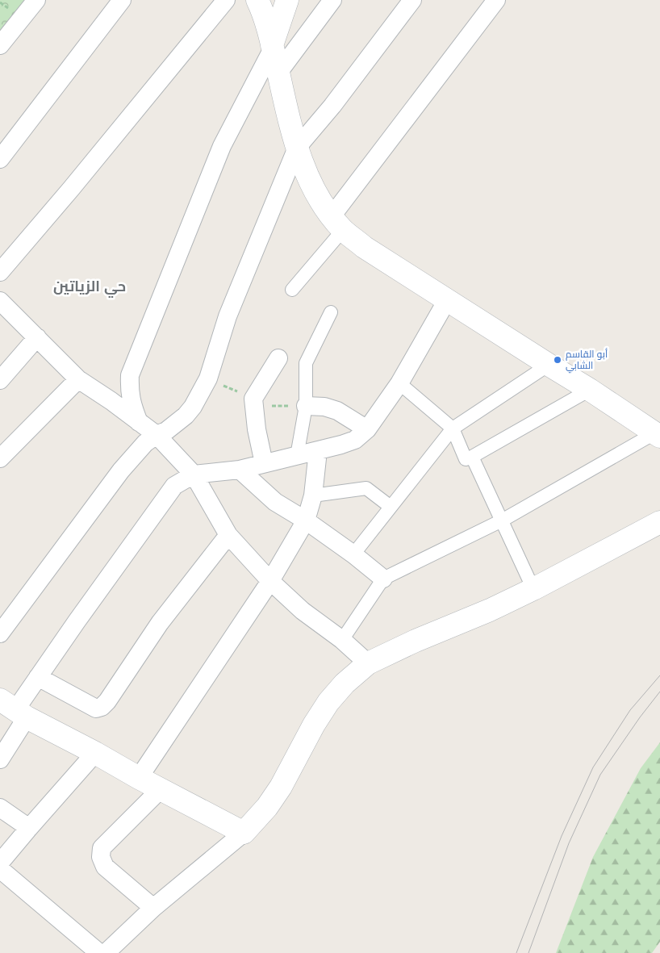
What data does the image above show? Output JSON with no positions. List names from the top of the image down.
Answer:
{
  "districts": ["حي الزياتين"],
  "places": ["أبو القاسم الشابي"]
}
